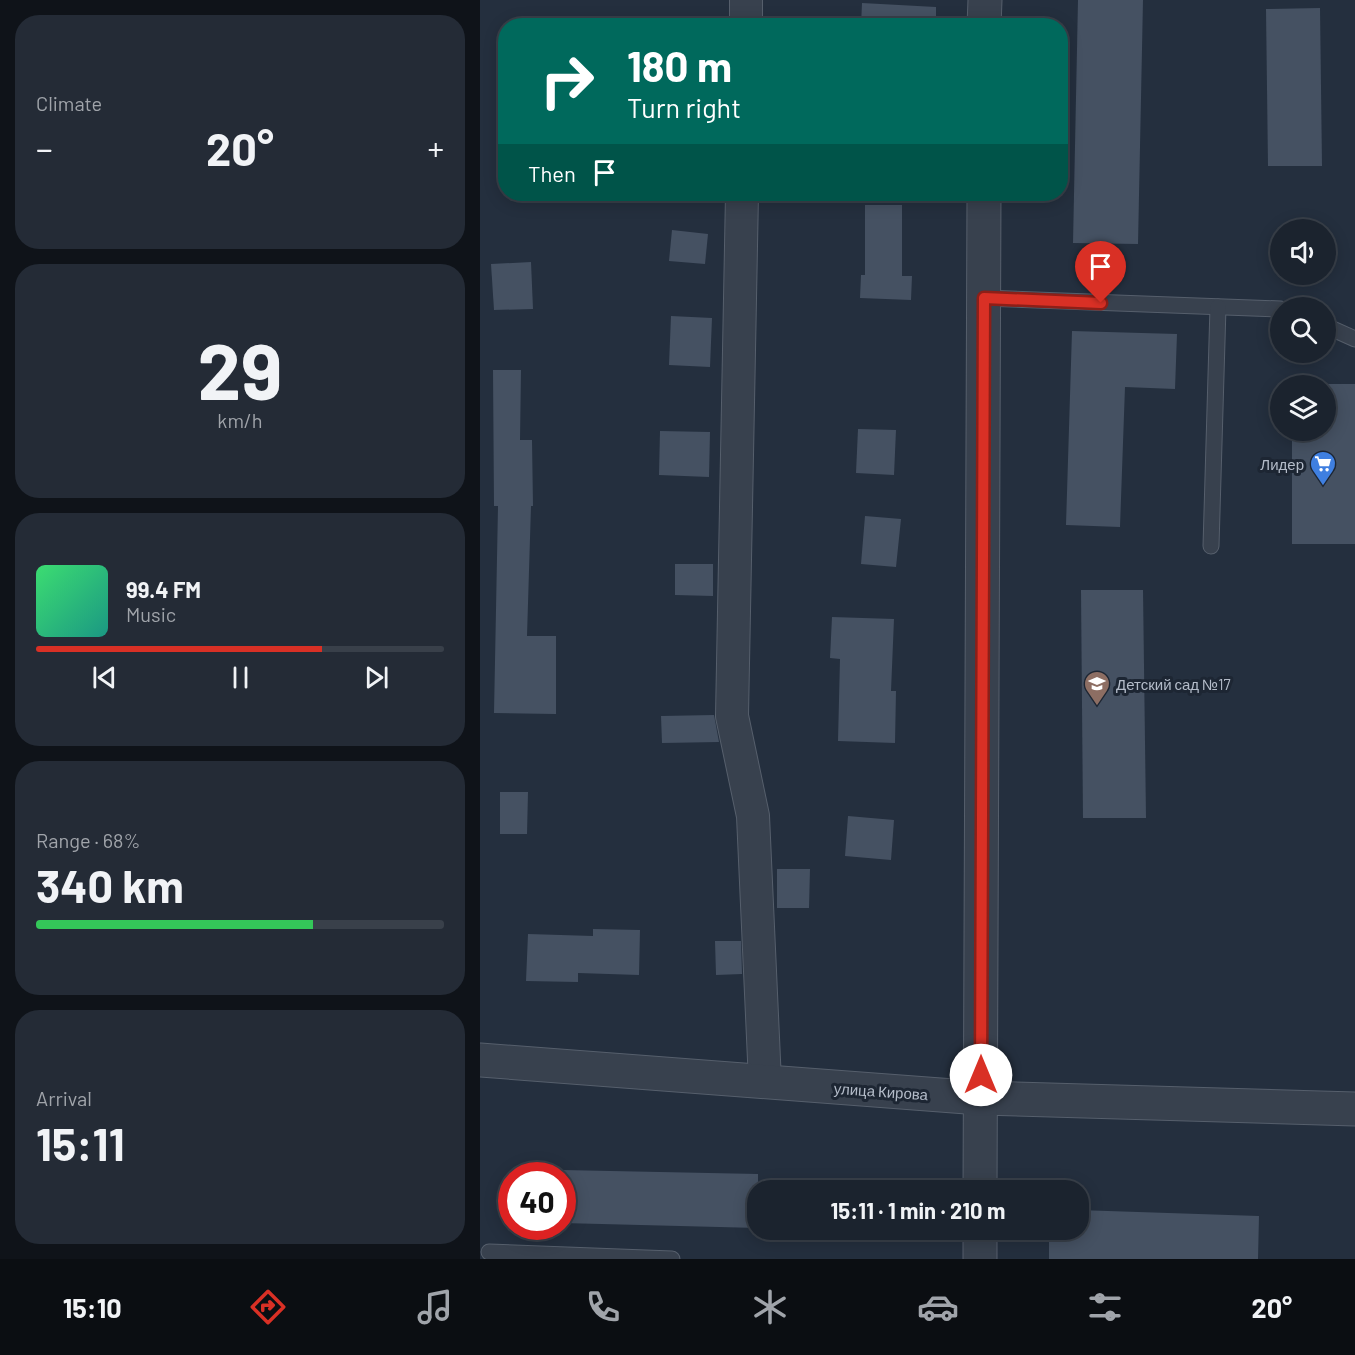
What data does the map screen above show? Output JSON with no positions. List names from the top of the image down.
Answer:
{
  "streets": {
    "street": ["улица Кирова"]
  },
  "places": {
    "supermarket": ["Лидер"],
    "school or university": ["Детский сад №17"]
  },
  "page": {
    "tile": [
      "Climate",
      ["29", "km/h"],
      ["Range · 68%", "340 km"],
      ["Arrival", "15:11"]
    ],
    "turn": ["180 m", "Turn right"],
    "heat": ["−", "20°", "+"],
    "then": "Then",
    "song": ["99.4 FM", "Music"],
    "limit": "40",
    "trip": "15:11 · 1 min · 210 m",
    "tabs": ["15:10", "20°"]
  }
}
